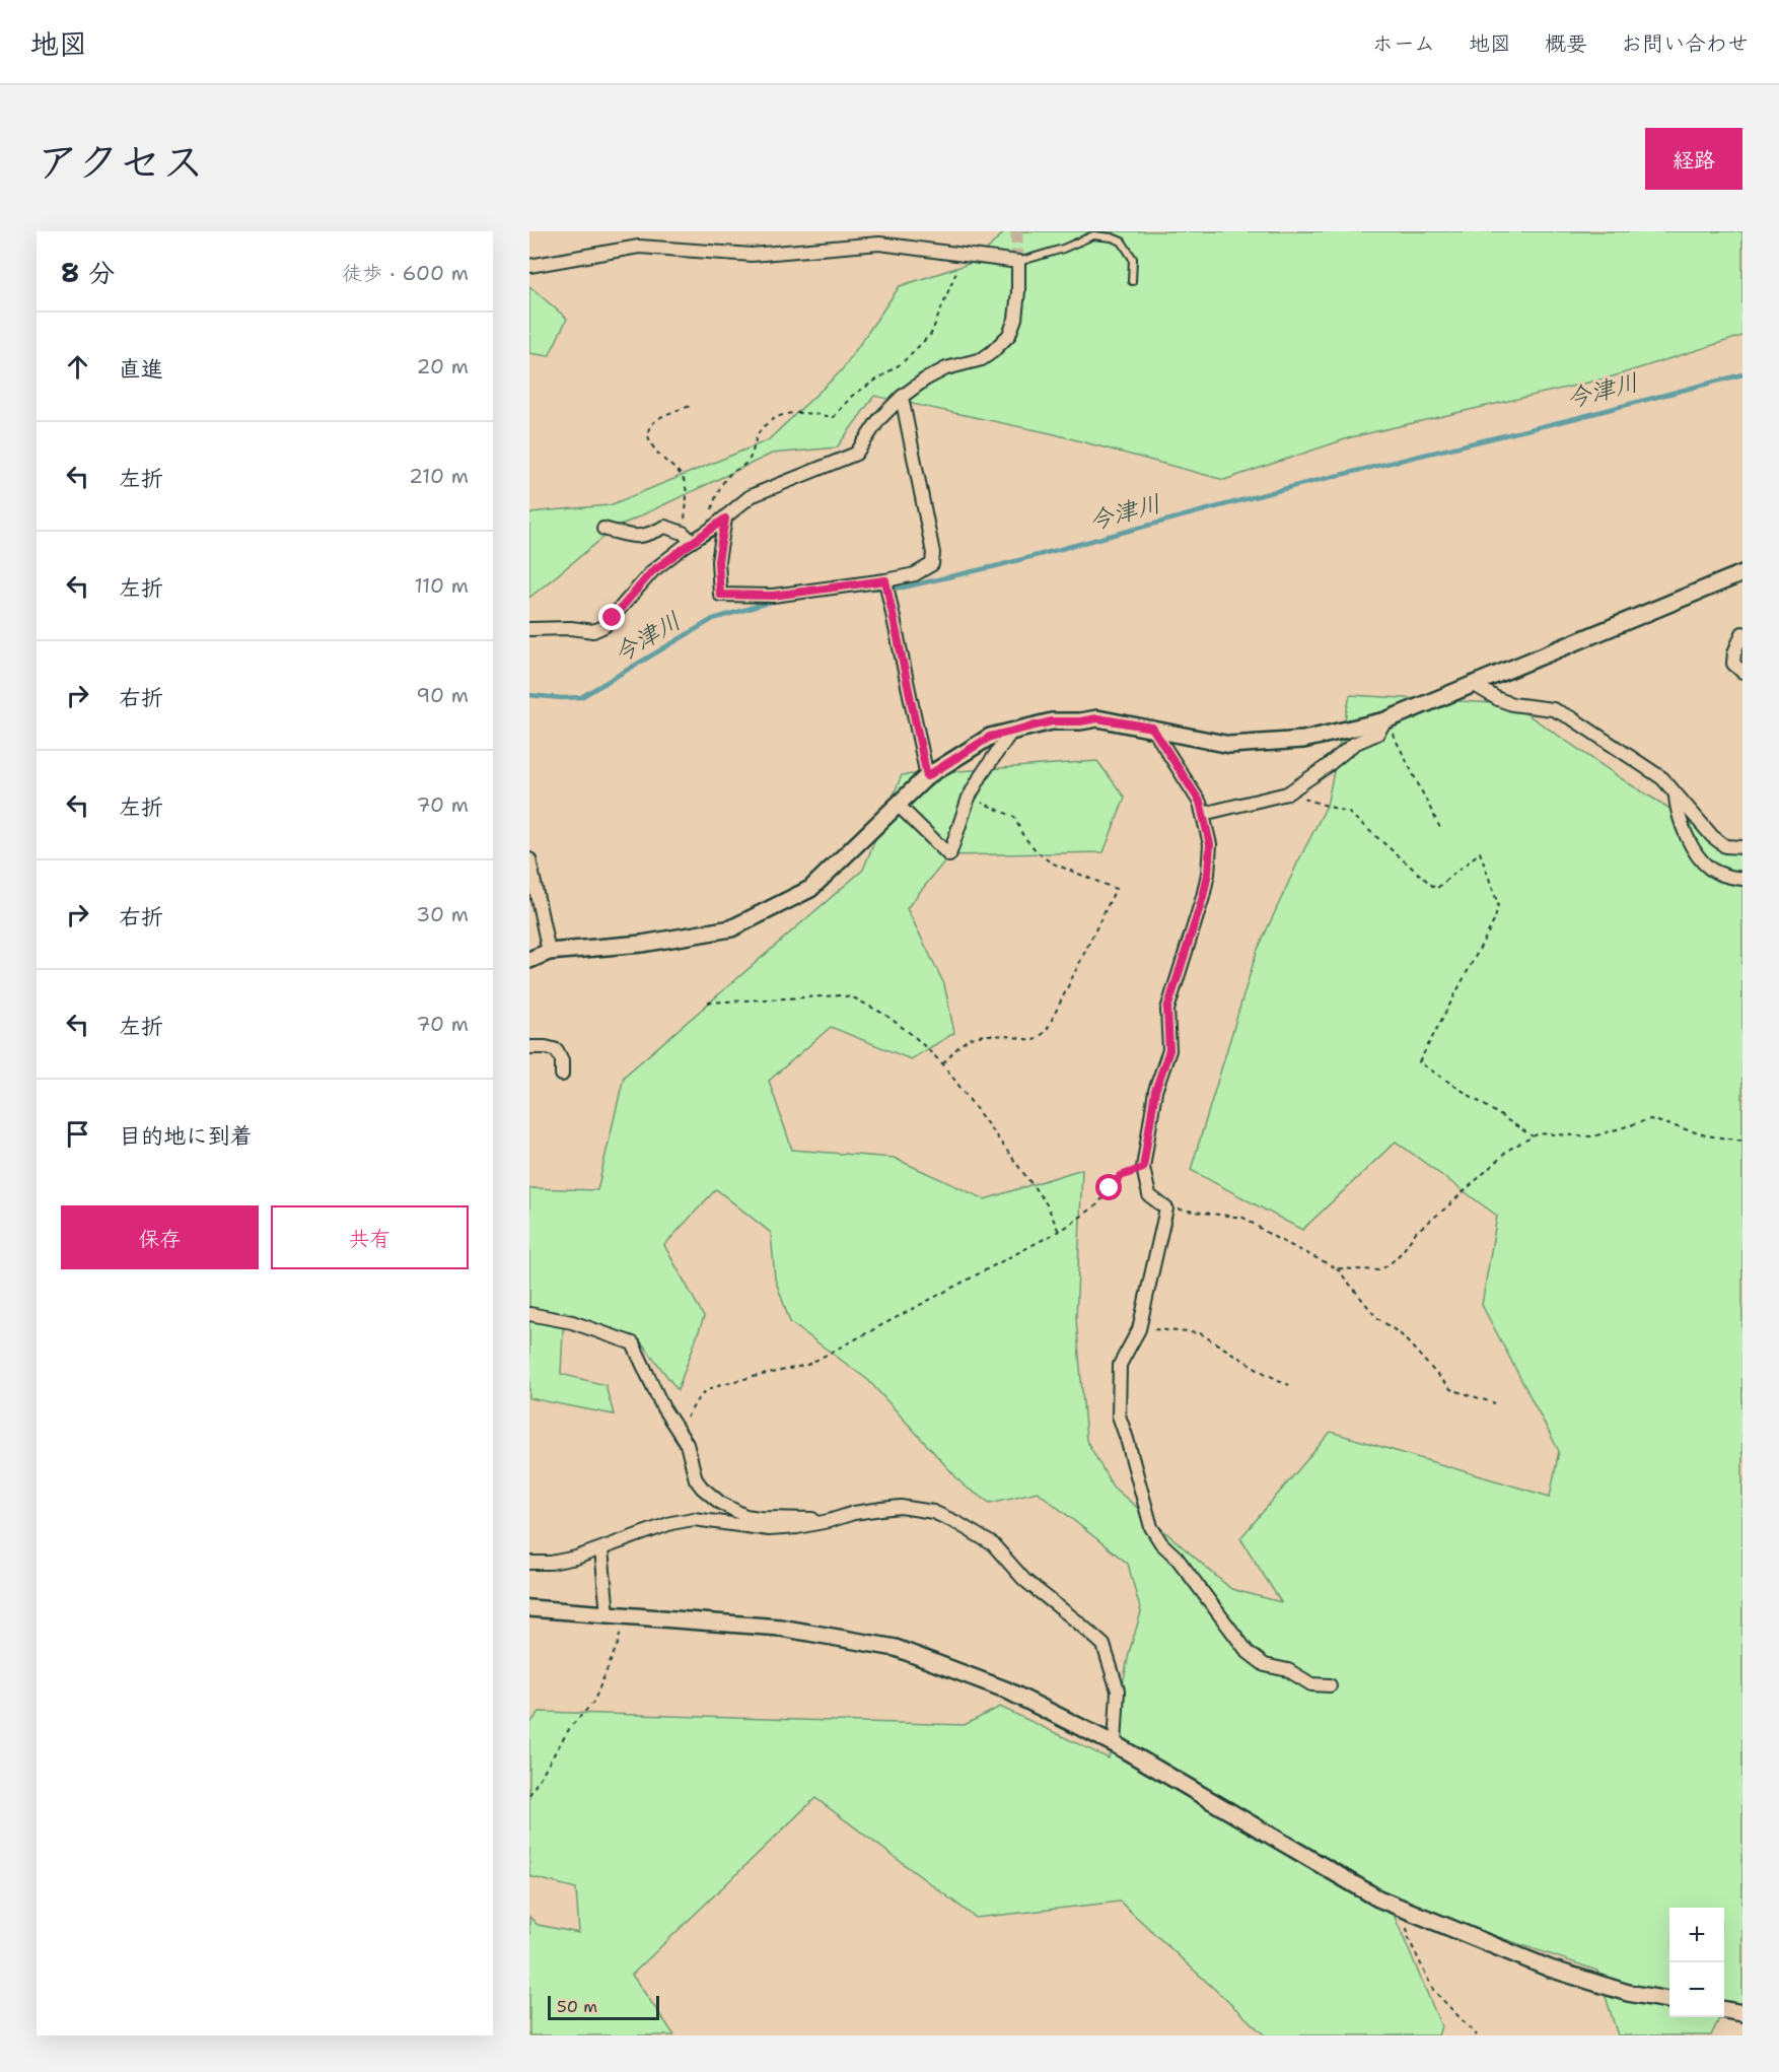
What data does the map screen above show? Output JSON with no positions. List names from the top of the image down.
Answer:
{
  "water": ["今津川"],
  "scale_bar": "50 m",
  "page": {
    "header": "地図",
    "nav": [
      "ホーム",
      "地図",
      "概要",
      "お問い合わせ"
    ],
    "title": "アクセス",
    "buttons": [
      "経路",
      ["保存", "共有"]
    ],
    "heading": ["8 分", "徒歩 · 600 m"],
    "list": [
      ["直進", "20 m"],
      ["左折", "210 m"],
      ["左折", "110 m"],
      ["右折", "90 m"],
      ["左折", "70 m"],
      ["右折", "30 m"],
      ["左折", "70 m"],
      "目的地に到着"
    ],
    "map_buttons": ["+", "−"],
    "scale": "50 m"
  }
}
